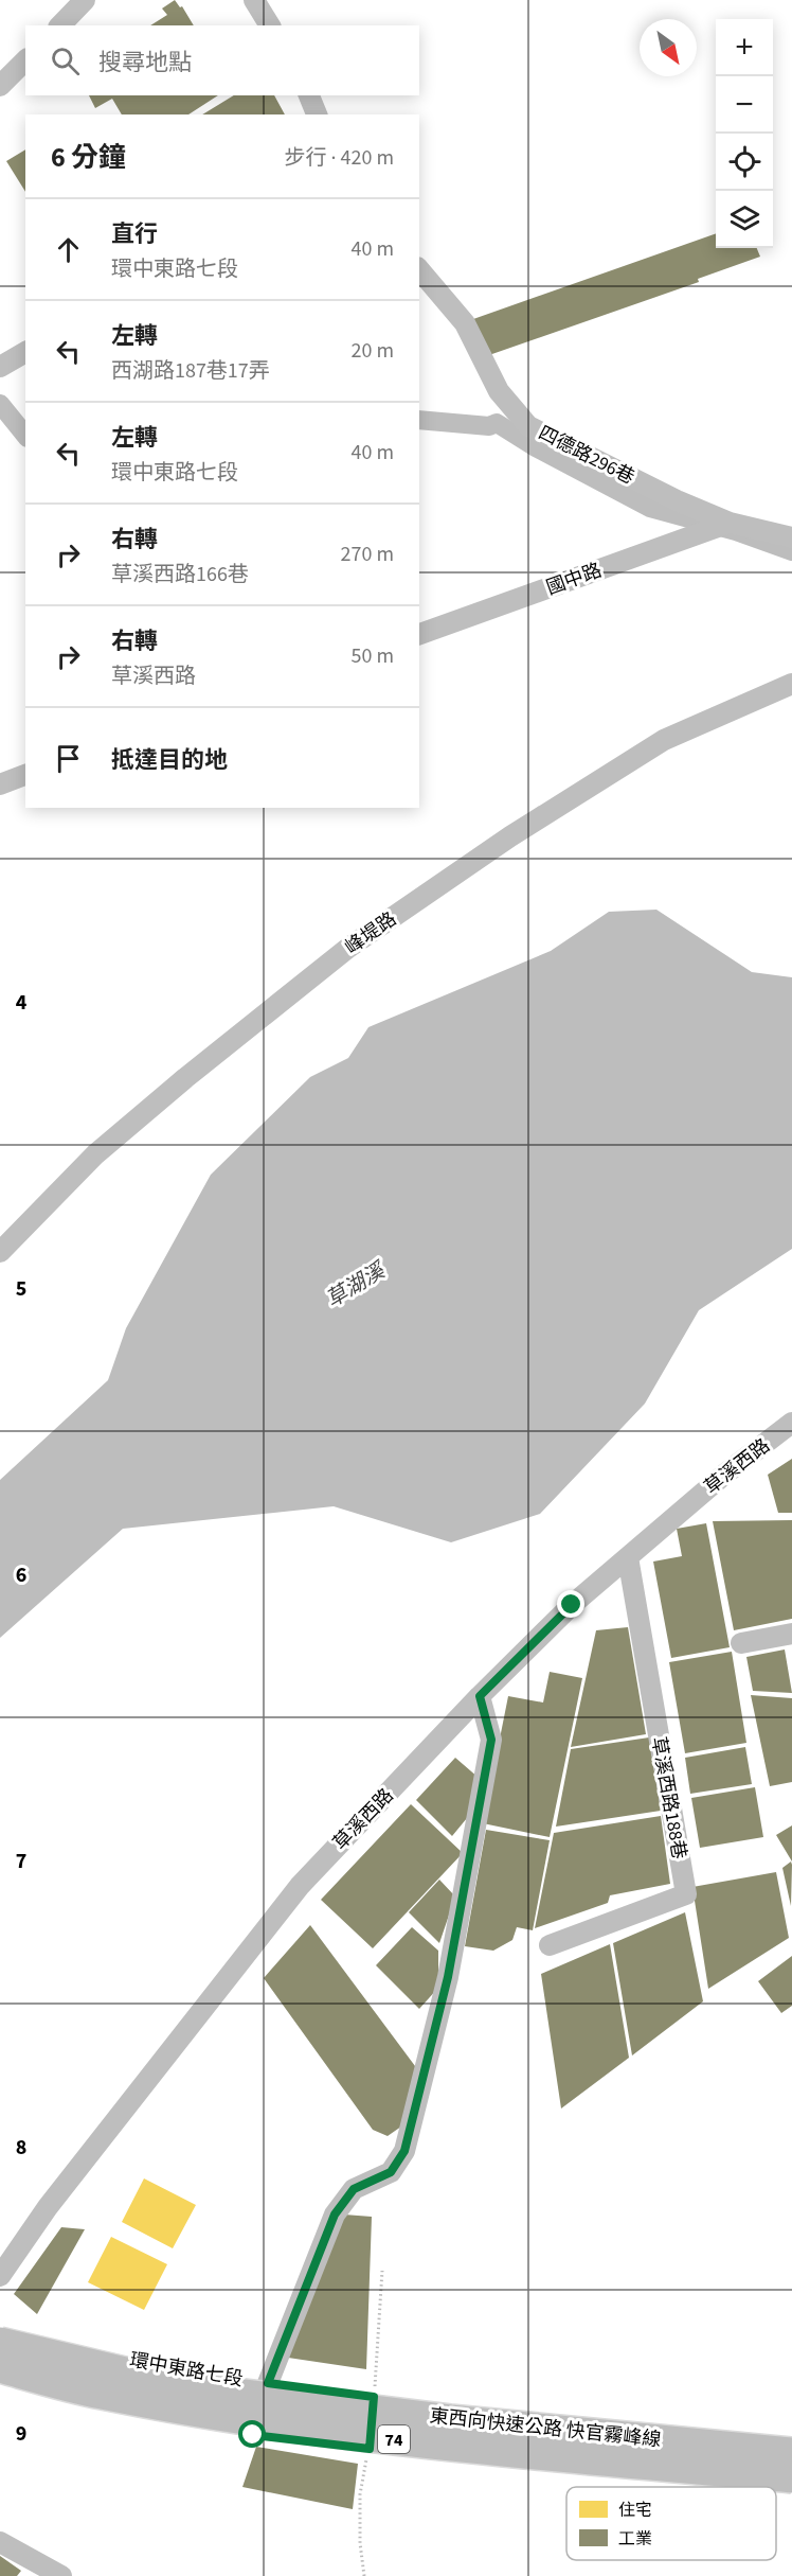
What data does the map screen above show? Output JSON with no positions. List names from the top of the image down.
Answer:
{
  "streets": {
    "highway": ["東西向快速公路 快官霧峰線", "74"],
    "street": [
      "四德路296巷",
      "國中路",
      "峰堤路",
      "草溪西路",
      "草溪西路188巷",
      "環中東路七段"
    ]
  },
  "crossings": [
    ["四德路296巷", "國中路"],
    ["草溪西路", "草溪西路188巷"]
  ],
  "water": ["草湖溪"],
  "legend": ["住宅", "工業"],
  "north": "bottom right",
  "page": {
    "map_buttons": ["+", "−"],
    "search": "搜尋地點",
    "heading": ["6 分鐘", "步行 · 420 m"],
    "list": [
      ["直行", "環中東路七段", "40 m"],
      ["左轉", "西湖路187巷17弄", "20 m"],
      ["左轉", "環中東路七段", "40 m"],
      ["右轉", "草溪西路166巷", "270 m"],
      ["右轉", "草溪西路", "50 m"],
      "抵達目的地"
    ]
  },
  "grid": {
    "rows": [
      "4",
      "5",
      "6",
      "7",
      "8",
      "9"
    ]
  }
}
